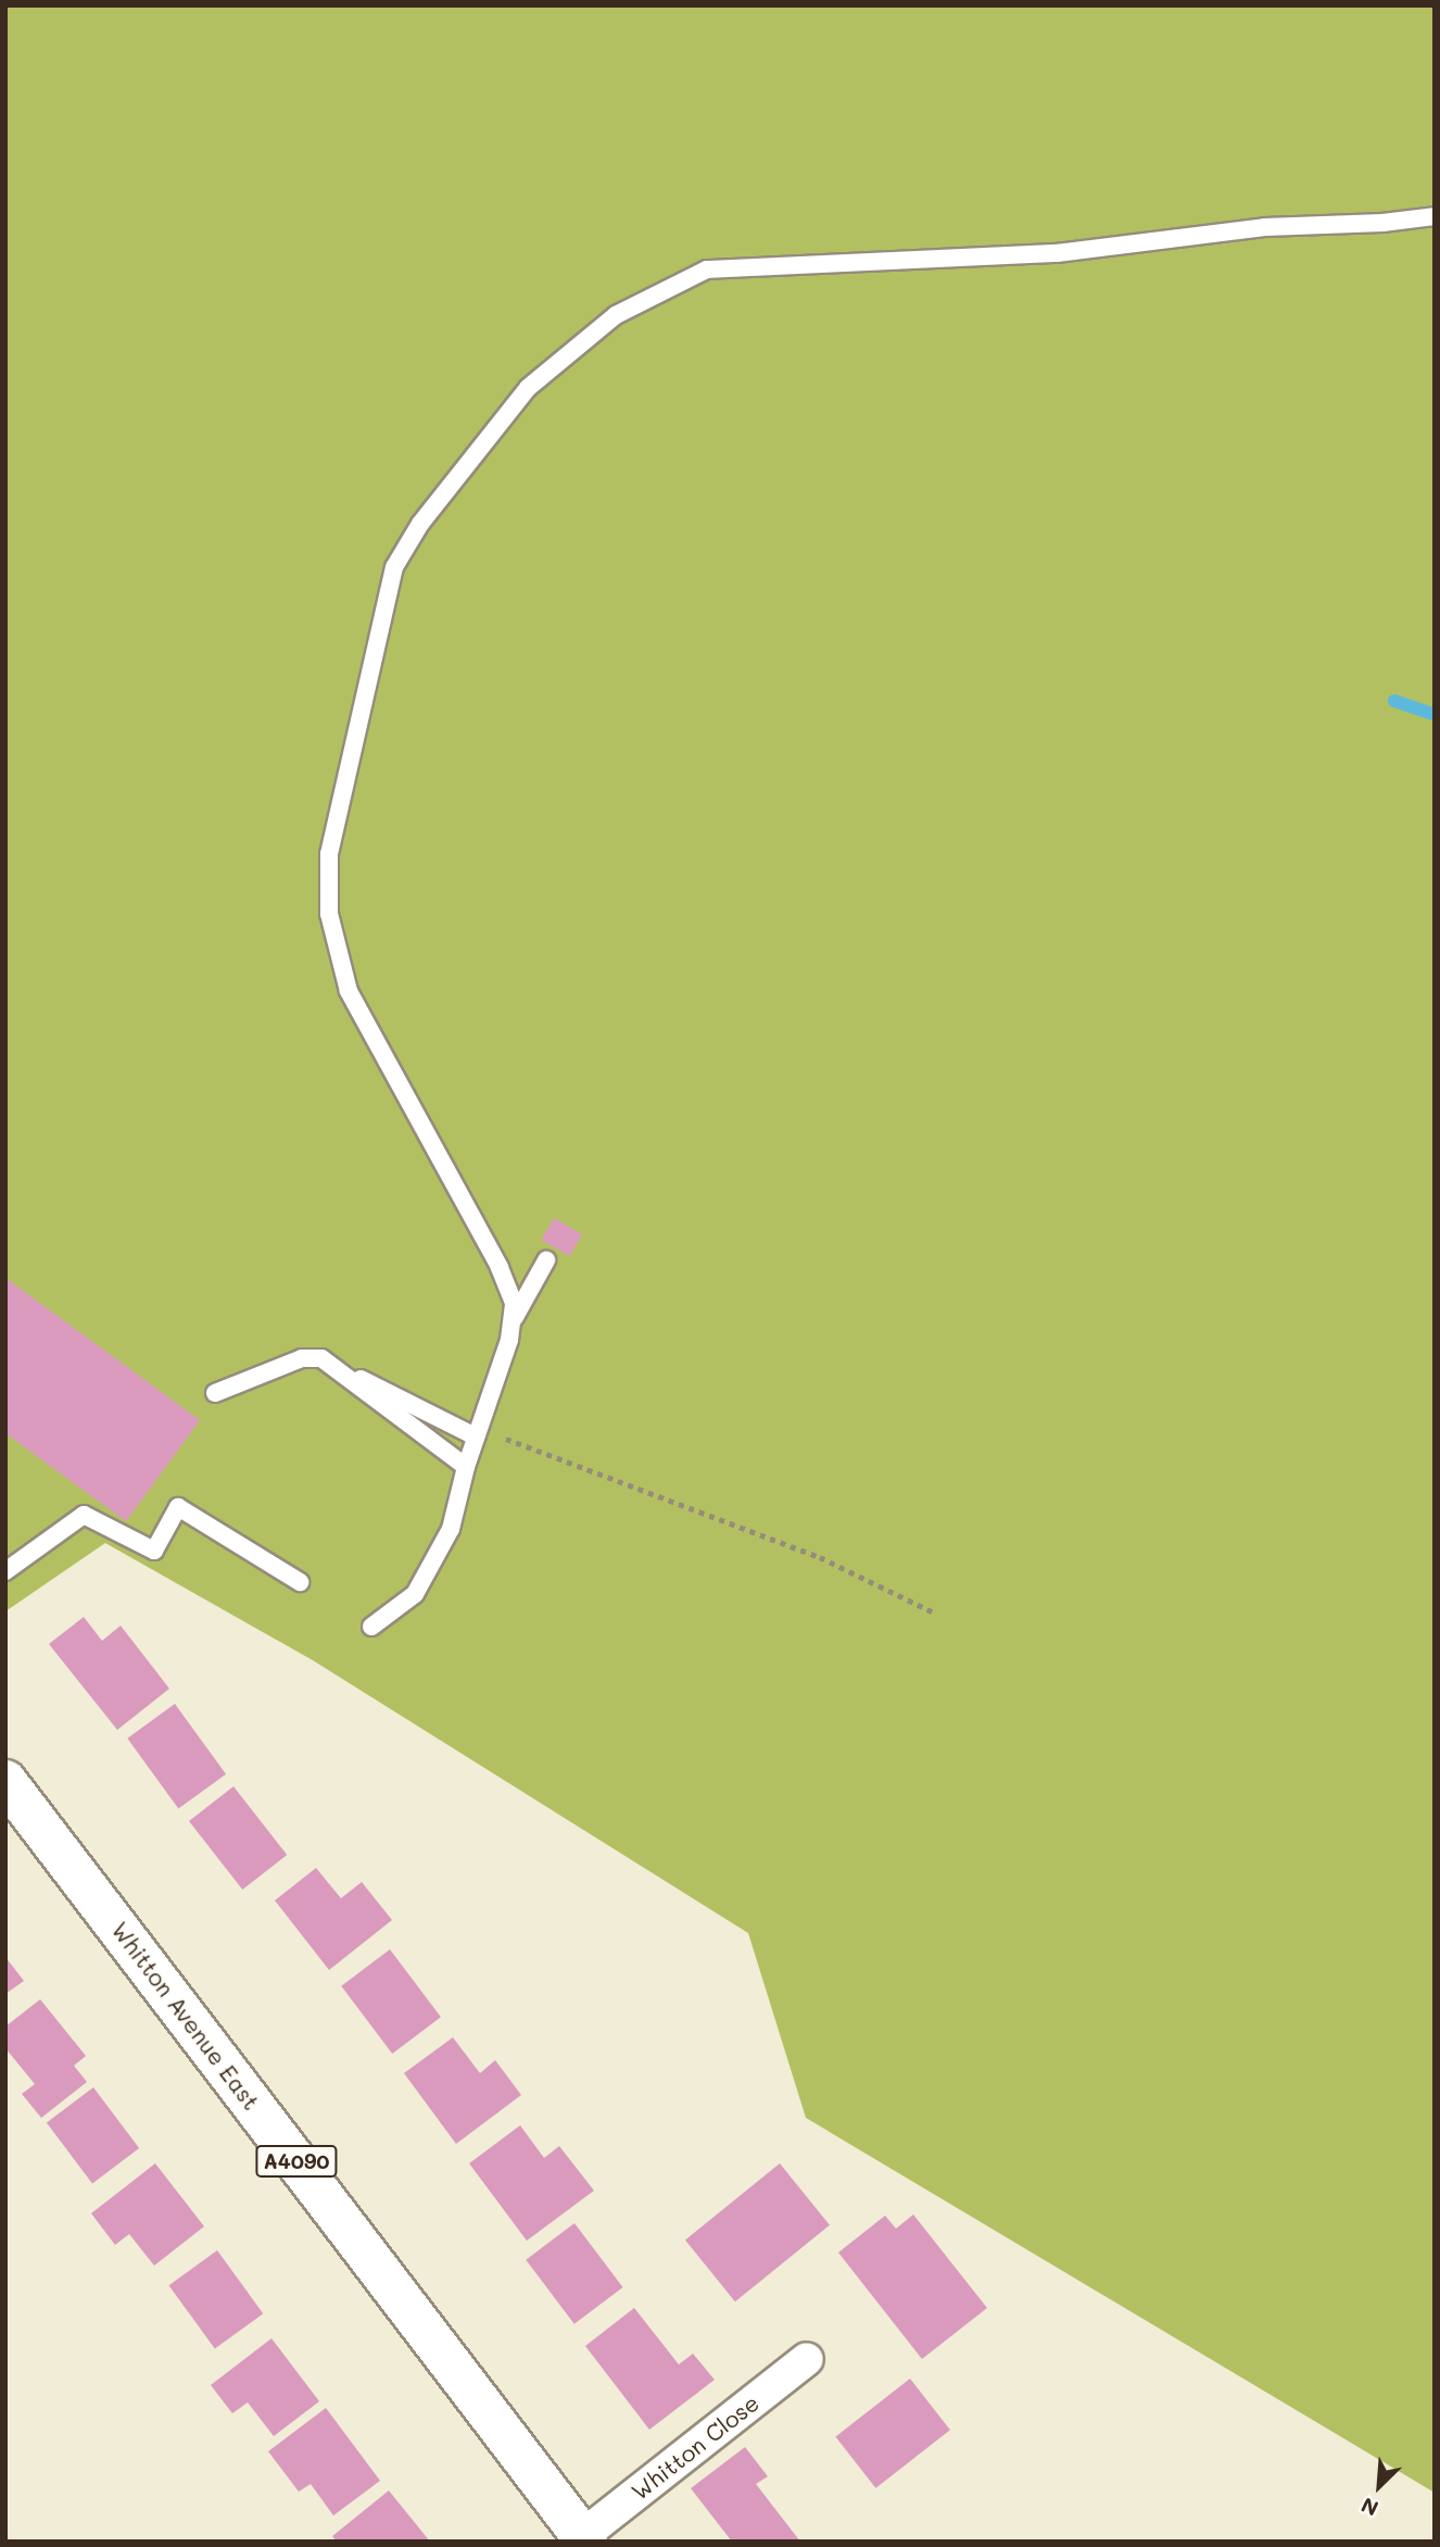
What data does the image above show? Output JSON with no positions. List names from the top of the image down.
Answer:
{
  "streets": {
    "main road": ["Whitton Avenue East", "A4090"],
    "street": ["Whitton Close"]
  },
  "crossings": [
    ["Whitton Avenue East", "Whitton Close"]
  ],
  "north": "bottom left"
}
